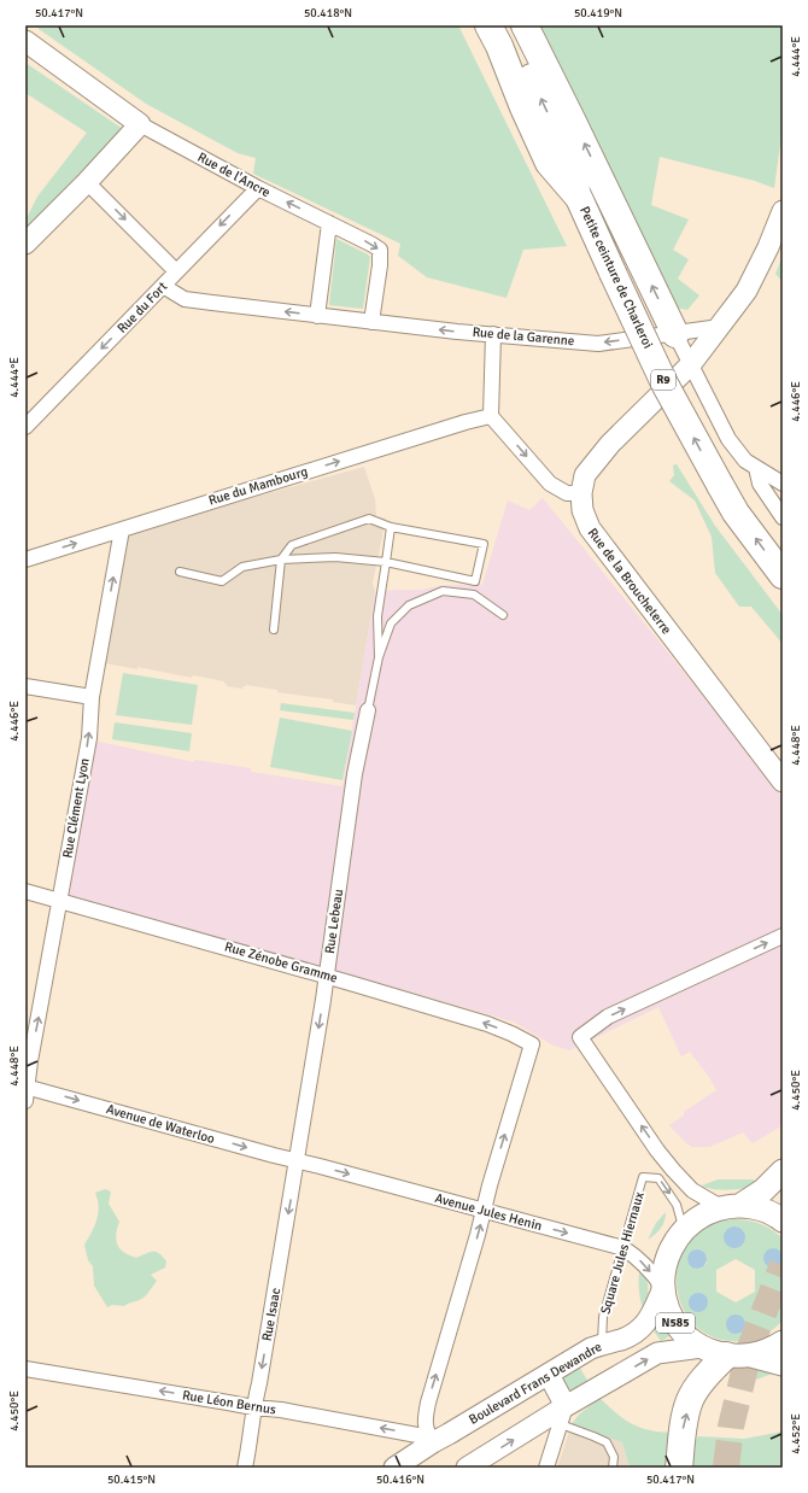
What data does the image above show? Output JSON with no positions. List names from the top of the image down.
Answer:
{
  "streets": {
    "highway": ["Petite ceinture de Charleroi", "R9"],
    "main road": [
      "Rue de l'Ancre",
      "Rue de la Broucheterre",
      "N585",
      "Boulevard Frans Dewandre"
    ],
    "street": [
      "Rue du Fort",
      "Rue de la Garenne",
      "Rue du Mambourg",
      "Rue Clément Lyon",
      "Rue Lebeau",
      "Rue Zénobe Gramme",
      "Avenue de Waterloo",
      "Avenue Jules Henin",
      "Rue Isaac",
      "Rue Léon Bernus"
    ],
    "lane": ["Square Jules Hiernaux"]
  },
  "crossings": [
    ["Rue de l'Ancre", "Rue du Fort"],
    ["Rue du Fort", "Rue de la Garenne"],
    ["Rue de la Garenne", "Rue de la Broucheterre"],
    ["Rue du Mambourg", "Rue Clément Lyon"],
    ["Rue Clément Lyon", "Rue Zénobe Gramme"],
    ["Rue Clément Lyon", "Avenue de Waterloo"],
    ["Rue Lebeau", "Rue Zénobe Gramme"],
    ["Rue Lebeau", "Avenue de Waterloo"],
    ["Rue Lebeau", "Avenue Jules Henin"],
    ["Rue Lebeau", "Rue Isaac"],
    ["Rue Zénobe Gramme", "Avenue Jules Henin"],
    ["Avenue de Waterloo", "Avenue Jules Henin"],
    ["Avenue de Waterloo", "Rue Isaac"],
    ["Avenue Jules Henin", "Square Jules Hiernaux"],
    ["Avenue Jules Henin", "Rue Isaac"],
    ["Avenue Jules Henin", "N585"],
    ["Avenue Jules Henin", "Boulevard Frans Dewandre"],
    ["Square Jules Hiernaux", "N585"],
    ["Square Jules Hiernaux", "Boulevard Frans Dewandre"],
    ["Rue Isaac", "Rue Léon Bernus"],
    ["N585", "Boulevard Frans Dewandre"],
    ["Boulevard Frans Dewandre", "Rue Léon Bernus"]
  ],
  "one_way": [
    "Rue du Fort",
    "Rue de la Garenne",
    "Rue du Mambourg",
    "Rue Clément Lyon",
    "Rue Lebeau",
    "Avenue de Waterloo",
    "Avenue Jules Henin",
    "Rue Isaac",
    "Rue Léon Bernus"
  ],
  "coordinates": [
    "50.417°N",
    "50.418°N",
    "50.419°N",
    "4.444°E",
    "4.446°E",
    "4.448°E",
    "4.450°E",
    "4.452°E",
    "50.415°N",
    "50.416°N"
  ]
}
